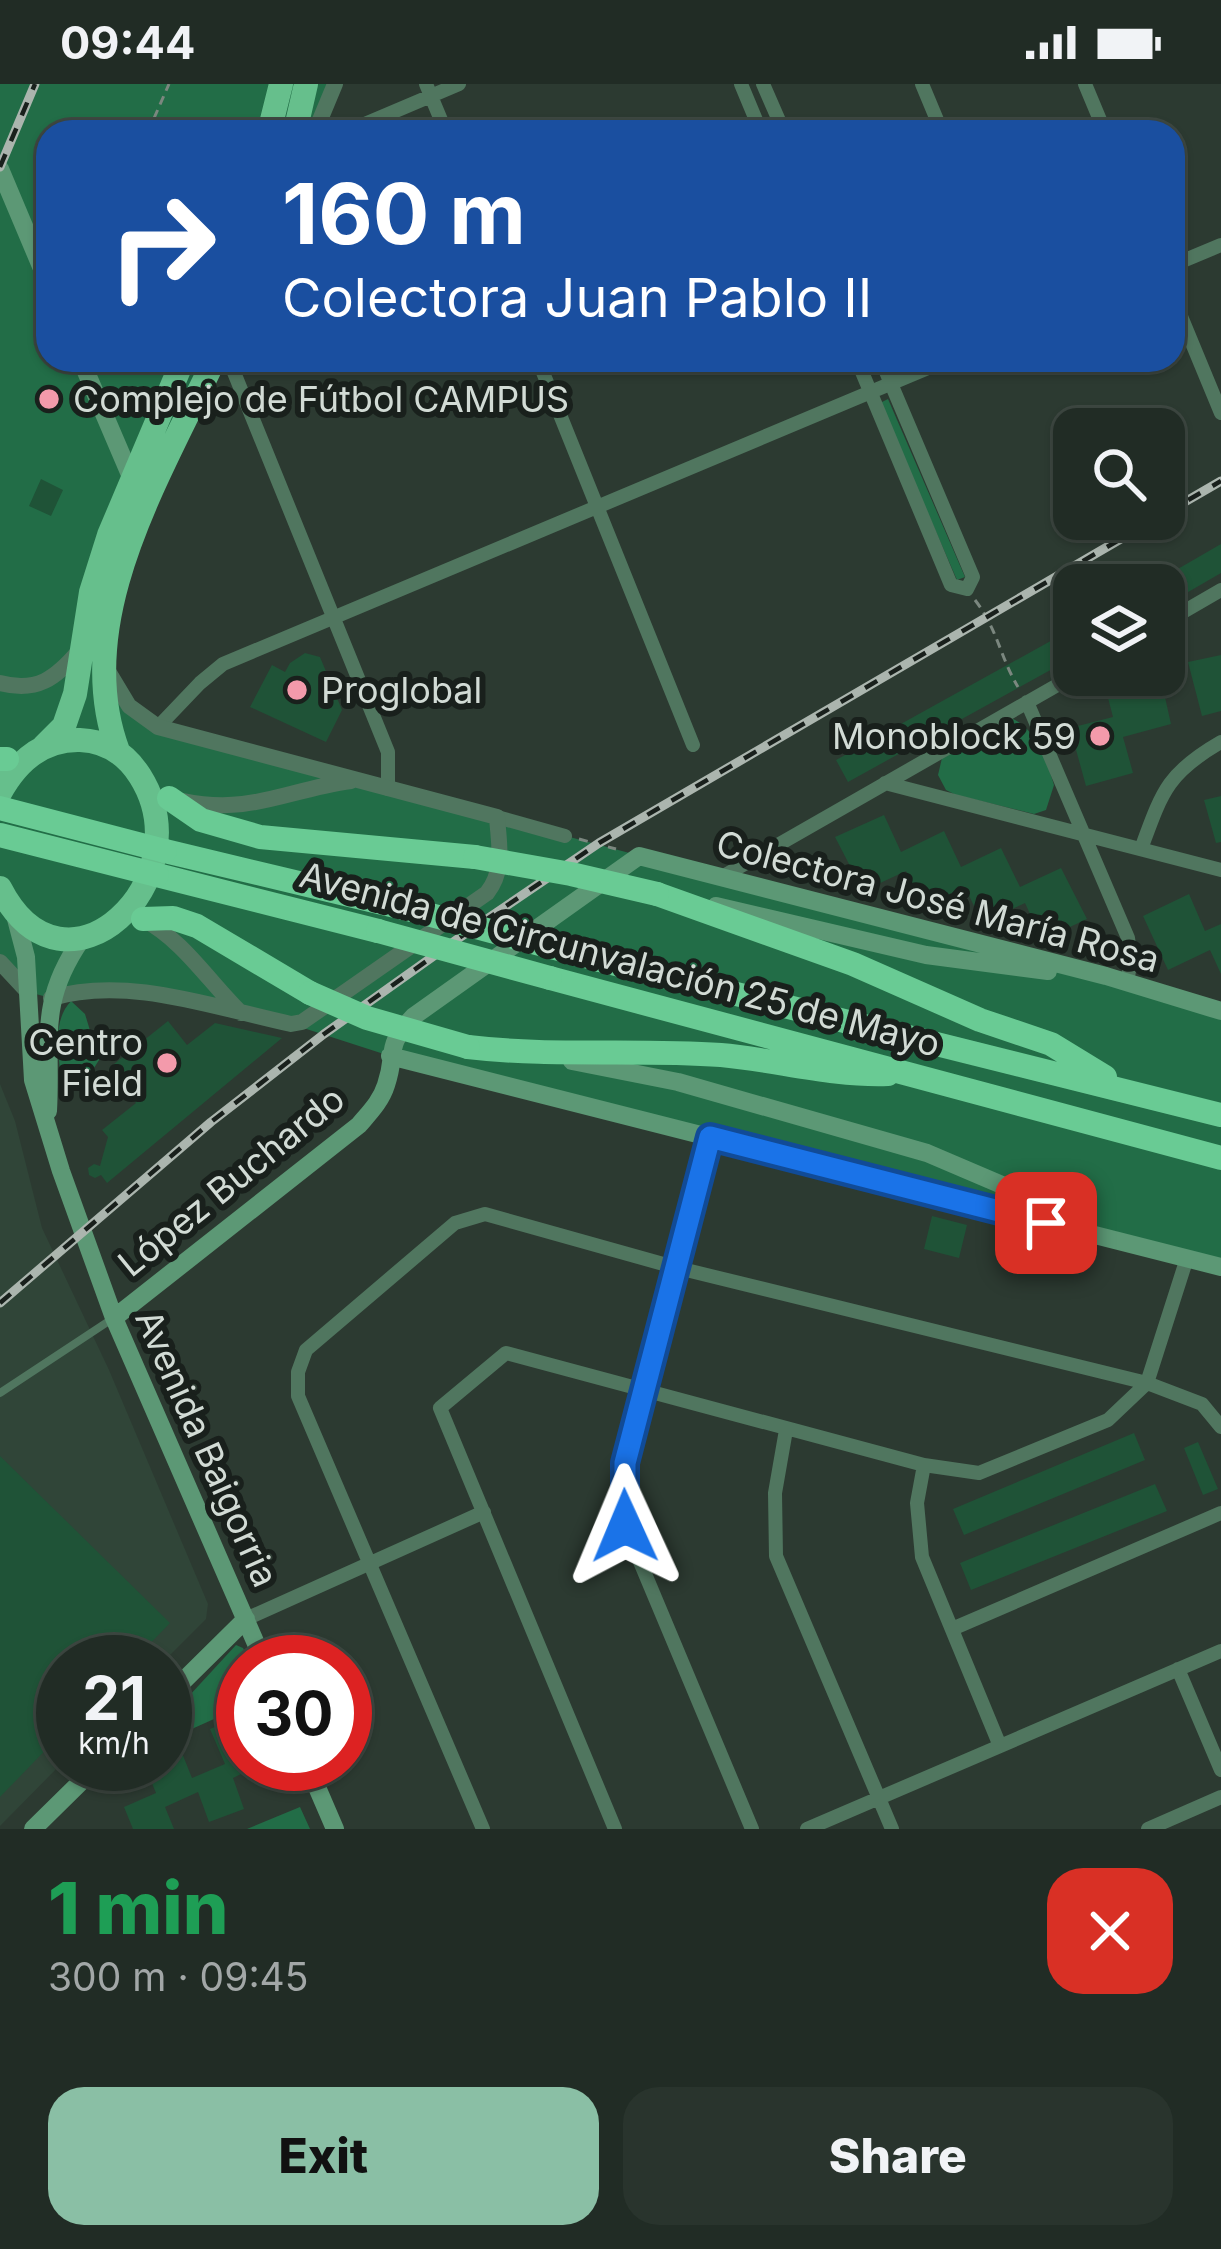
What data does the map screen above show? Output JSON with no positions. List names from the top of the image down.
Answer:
{
  "streets": {
    "highway": ["Avenida de Circunvalación 25 de Mayo"],
    "main road": ["Colectora José María Rosa", "López Buchardo", "Avenida Baigorria"]
  },
  "crossings": [
    ["Colectora José María Rosa", "López Buchardo"],
    ["López Buchardo", "Avenida Baigorria"]
  ],
  "places": [
    "Complejo de Fútbol CAMPUS",
    "Proglobal",
    "Monoblock 59",
    "Centro Field"
  ],
  "page": {
    "status": "09:44",
    "turn": ["160 m", "Colectora Juan Pablo II"],
    "speed": "21 km/h",
    "limit": "30",
    "heading": ["1 min", "300 m · 09:45"],
    "buttons": ["Exit", "Share"]
  }
}
